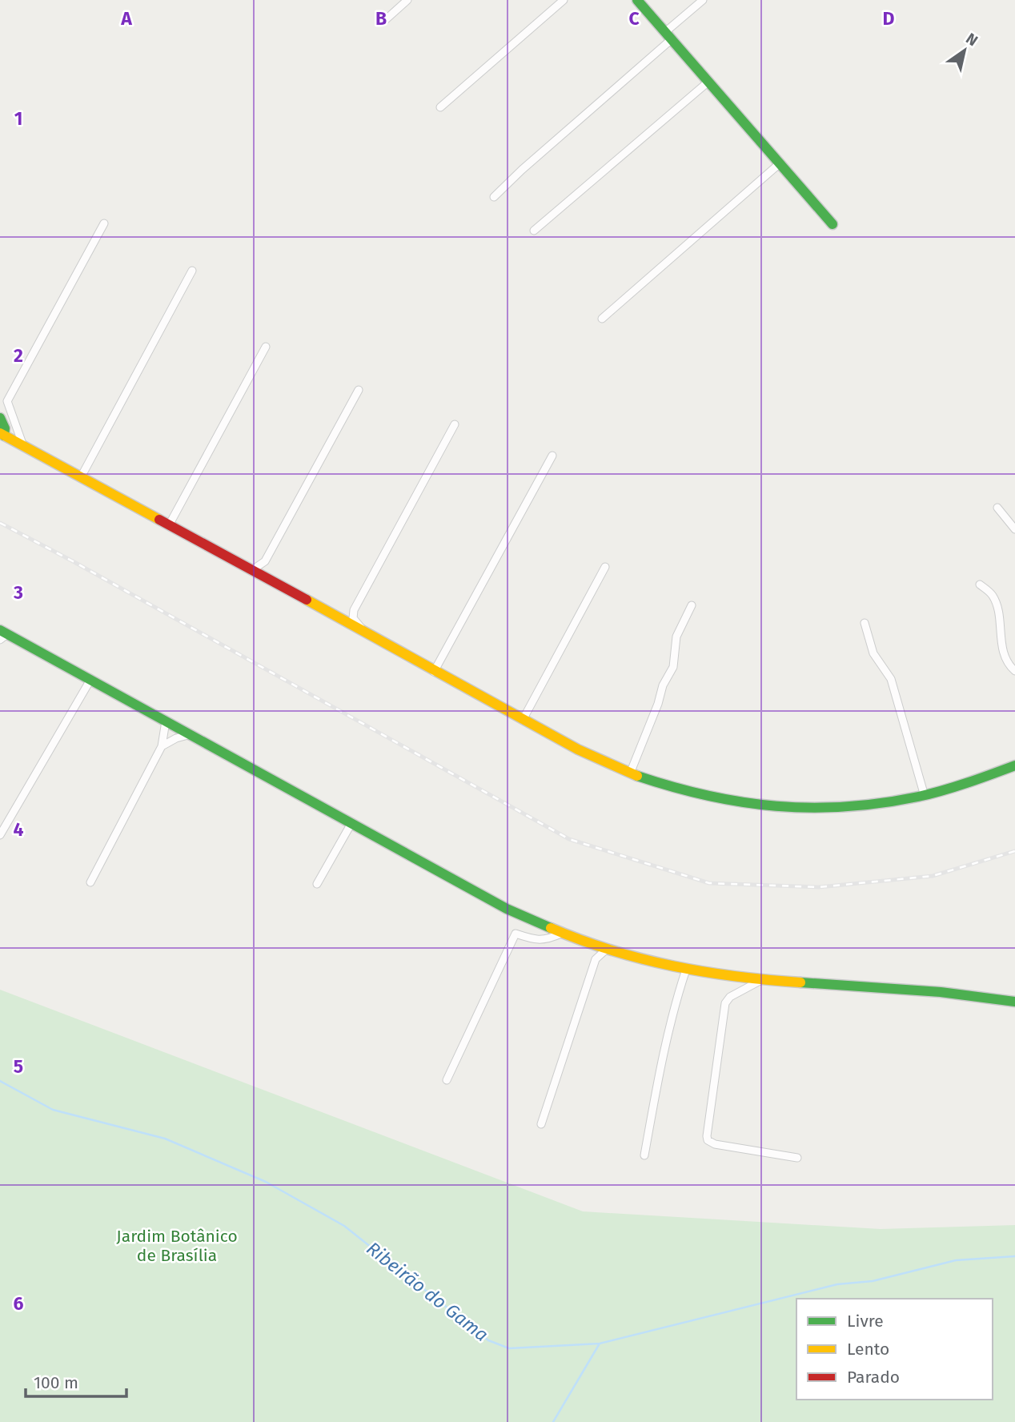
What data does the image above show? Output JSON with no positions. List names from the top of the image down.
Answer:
{
  "water": ["Ribeirão do Gama"],
  "parks": ["Jardim Botânico de Brasília"],
  "legend": ["Livre", "Lento", "Parado"],
  "scale_bar": "100 m",
  "north": "top right",
  "grid": {
    "columns": [
      "A",
      "B",
      "C",
      "D"
    ],
    "rows": [
      "1",
      "2",
      "3",
      "4",
      "5",
      "6"
    ]
  }
}
